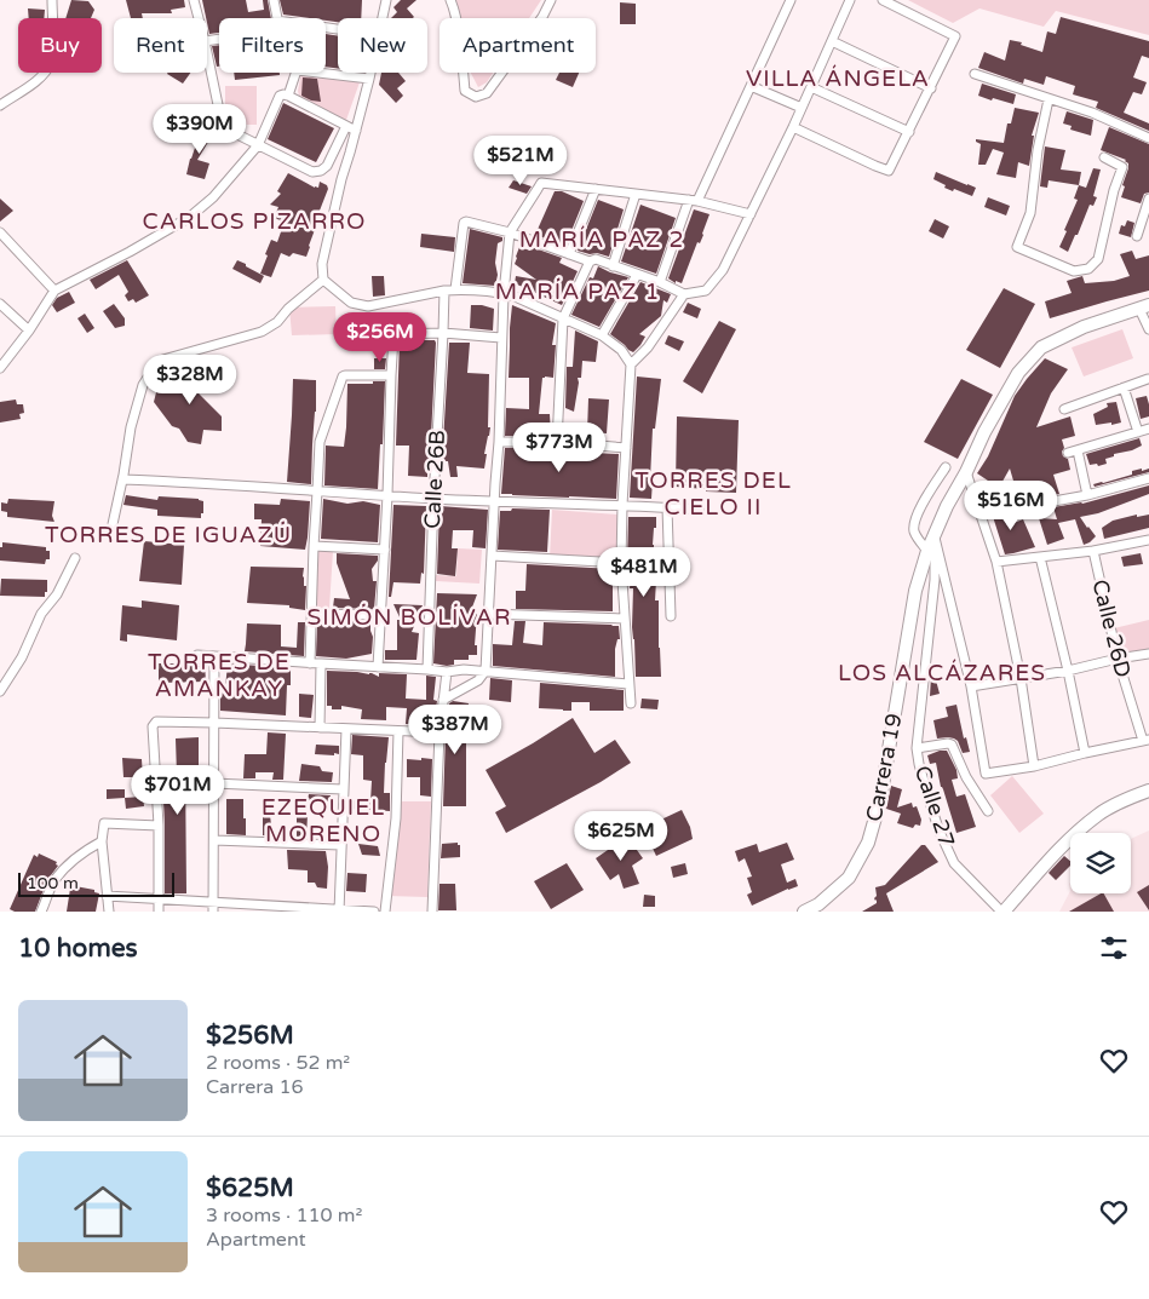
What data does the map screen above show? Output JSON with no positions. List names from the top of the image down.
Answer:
{
  "streets": {
    "street": [
      "Calle 26B",
      "Calle 26D",
      "Carrera 19",
      "Calle 27"
    ]
  },
  "crossings": [
    ["Carrera 19", "Calle 27"]
  ],
  "districts": [
    "VILLA ÁNGELA",
    "CARLOS PIZARRO",
    "MARÍA PAZ 2",
    "MARÍA PAZ 1",
    "TORRES DEL CIELO II",
    "TORRES DE IGUAZÚ",
    "SIMÓN BOLÍVAR",
    "TORRES DE AMANKAY",
    "LOS ALCÁZARES",
    "EZEQUIEL MORENO"
  ],
  "scale_bar": "100 m",
  "page": {
    "chip": [
      "Buy",
      "Rent",
      "Filters",
      "New",
      "Apartment"
    ],
    "price": [
      "$390M",
      "$521M",
      "$256M",
      "$328M",
      "$773M",
      "$516M",
      "$481M",
      "$387M",
      "$701M",
      "$625M"
    ],
    "scale": "100 m",
    "heading": "10 homes",
    "list": [
      {
        "name": "$256M",
        "note": "2 rooms · 52 m² · Carrera 16"
      },
      {
        "name": "$625M",
        "note": "3 rooms · 110 m² · Apartment"
      }
    ]
  }
}
